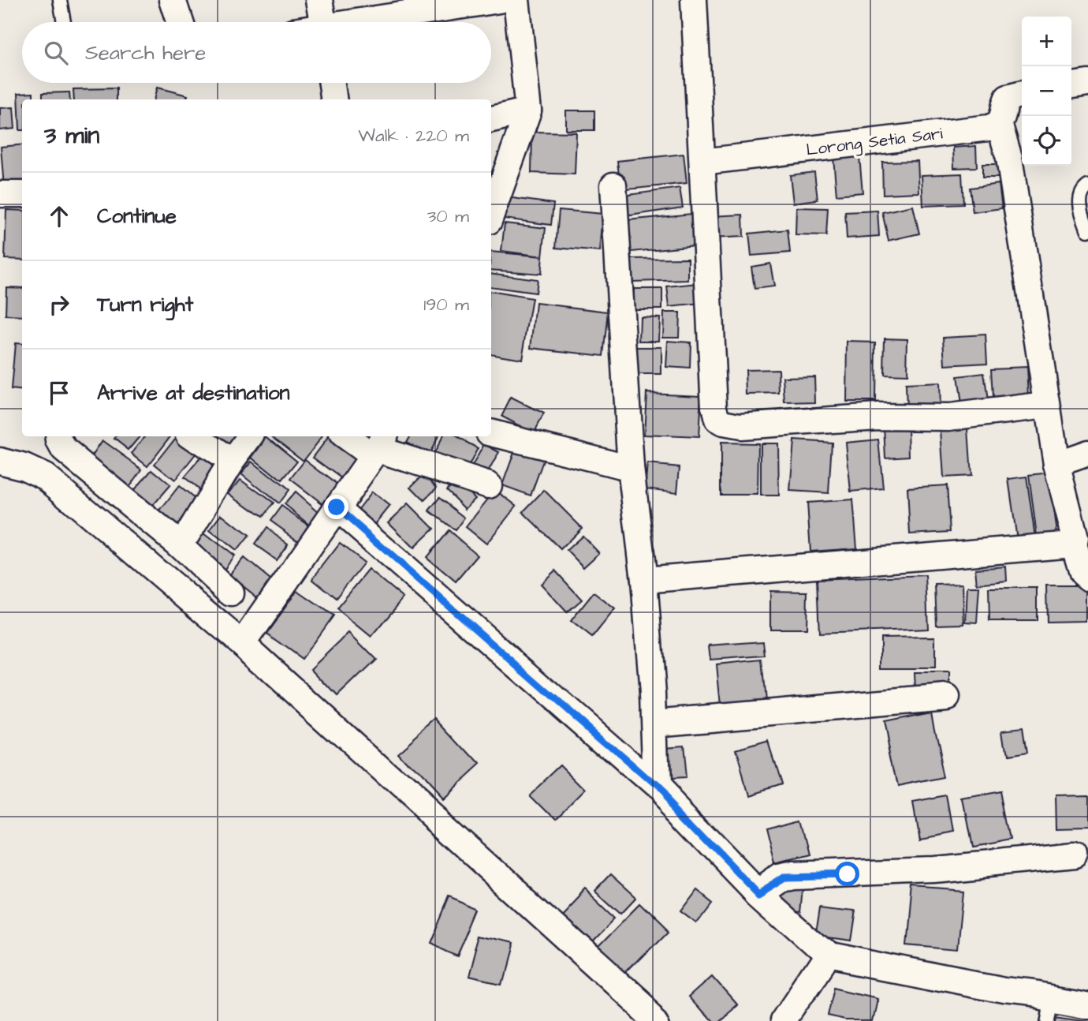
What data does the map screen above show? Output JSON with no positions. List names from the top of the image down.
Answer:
{
  "streets": {
    "street": ["Lorong Setia Sari"]
  },
  "page": {
    "map_buttons": ["+", "−"],
    "search": "Search here",
    "heading": ["3 min", "Walk · 220 m"],
    "list": [
      ["Continue", "30 m"],
      ["Turn right", "190 m"],
      "Arrive at destination"
    ]
  }
}
